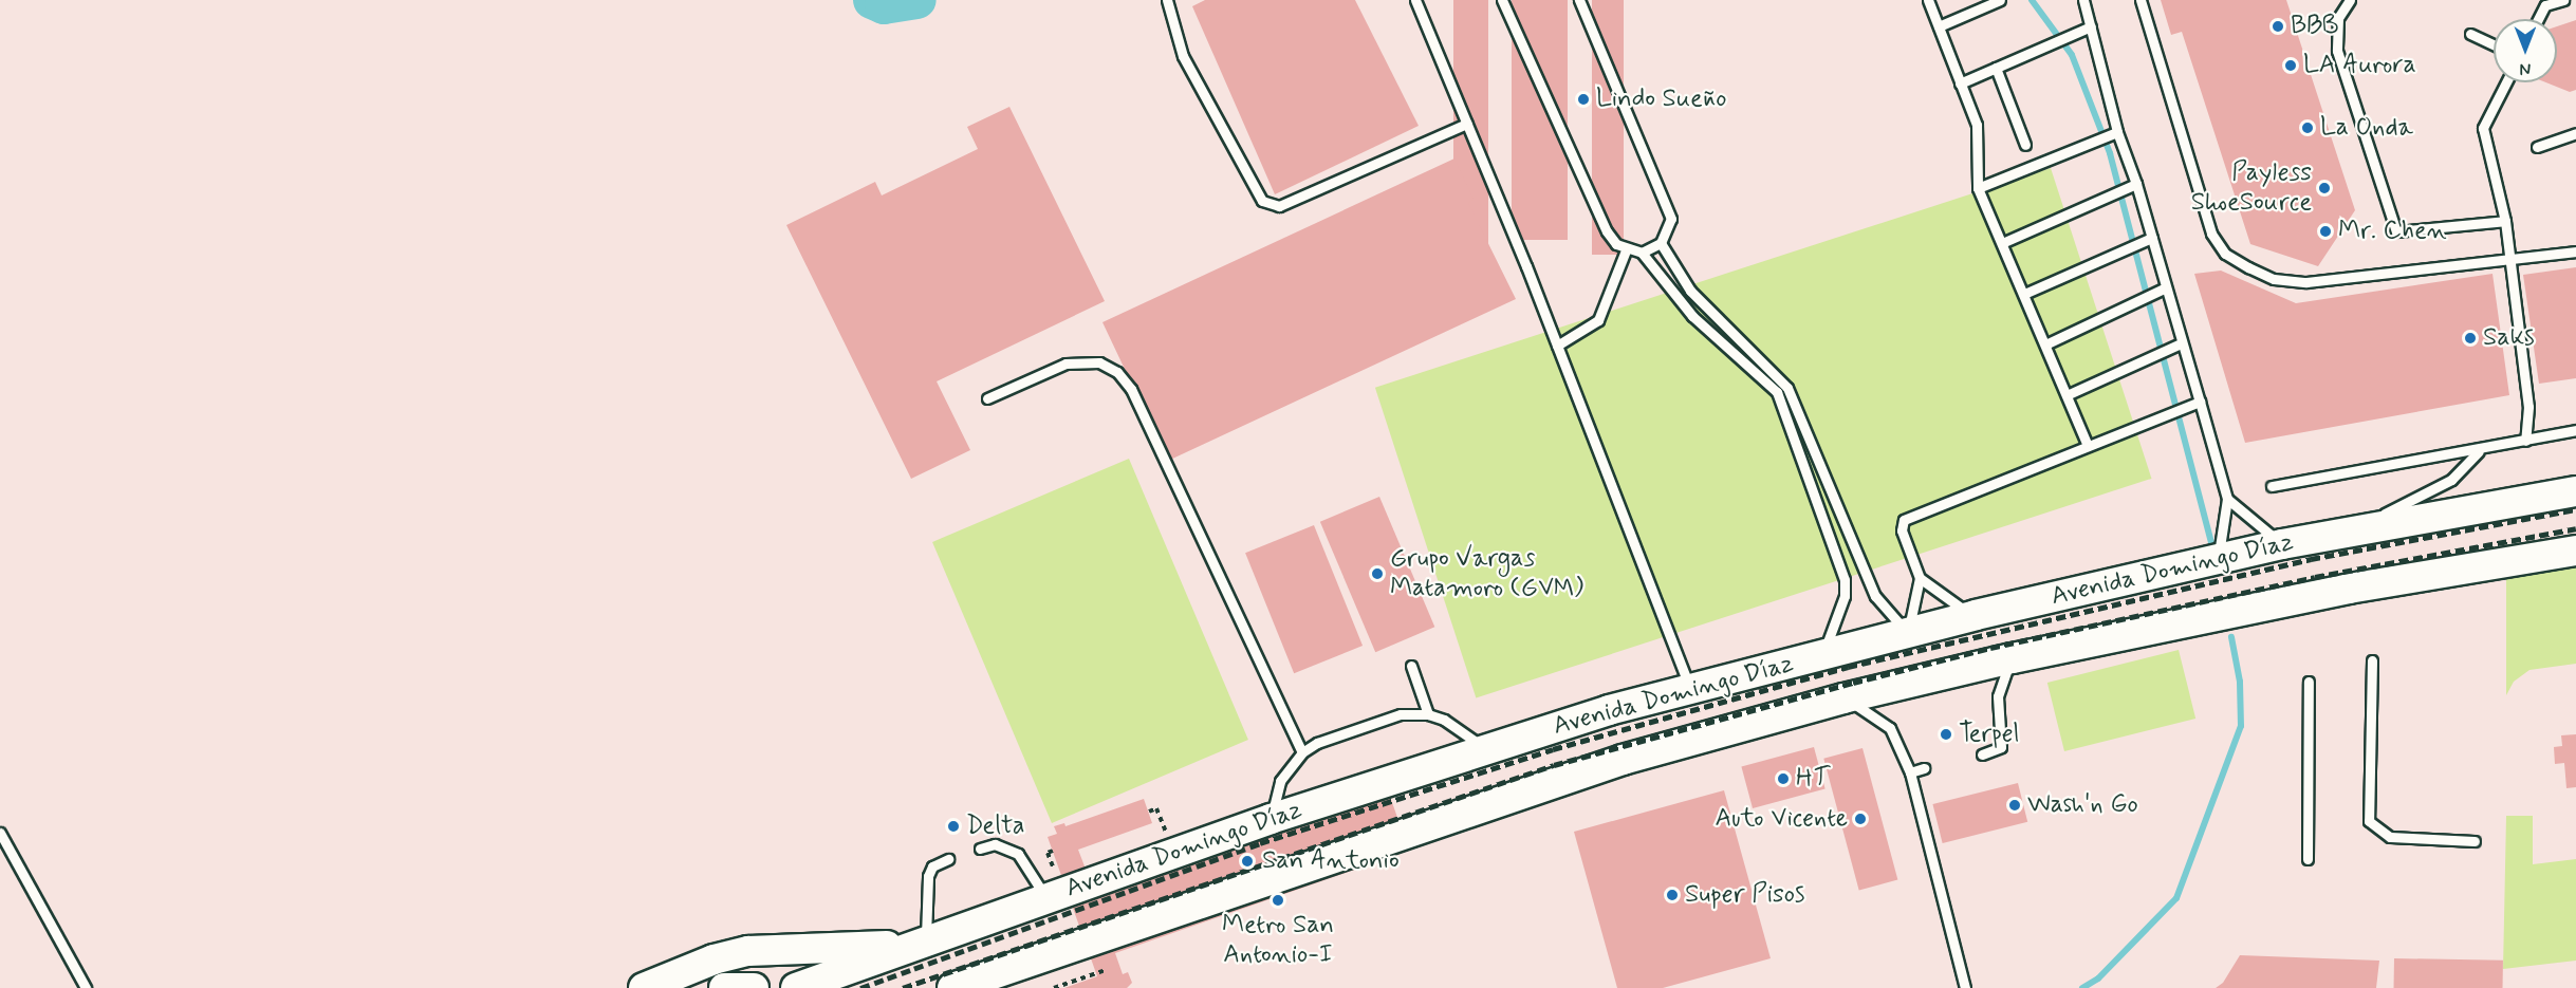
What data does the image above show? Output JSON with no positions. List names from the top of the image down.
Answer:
{
  "streets": {
    "main road": ["Avenida Domingo Díaz"]
  },
  "places": [
    "BBB",
    "LA Aurora",
    "Lindo Sueño",
    "La Onda",
    "Payless ShoeSource",
    "Mr. Chen",
    "Saks",
    "Grupo Vargas Matamoro (GVM)",
    "Terpel",
    "HT",
    "Wash'n Go",
    "Auto Vicente",
    "Delta",
    "San Antonio",
    "Super Pisos",
    "Metro San Antonio-I"
  ],
  "north": "bottom"
}
